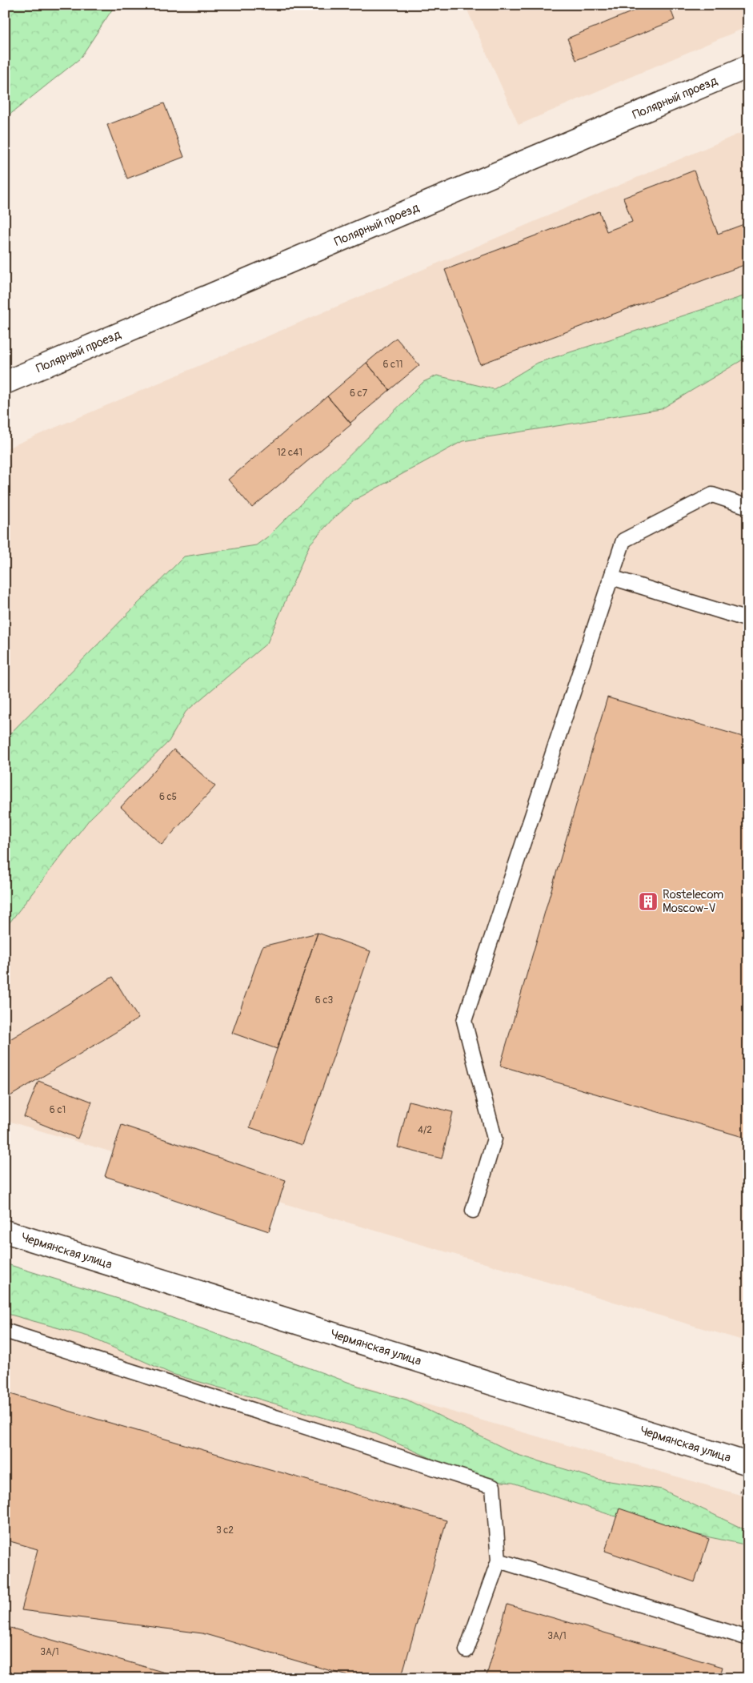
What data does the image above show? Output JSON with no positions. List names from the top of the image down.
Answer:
{
  "streets": {
    "street": ["Полярный проезд", "Чермянская улица"]
  },
  "places": {
    "building": ["Rostelecom Moscow-V"]
  },
  "house_numbers": [
    "6 с11",
    "6 с7",
    "12 с41",
    "6 с5",
    "6 с3",
    "6 с1",
    "4/2",
    "3 с2",
    "3А/1",
    "3А/1"
  ]
}
